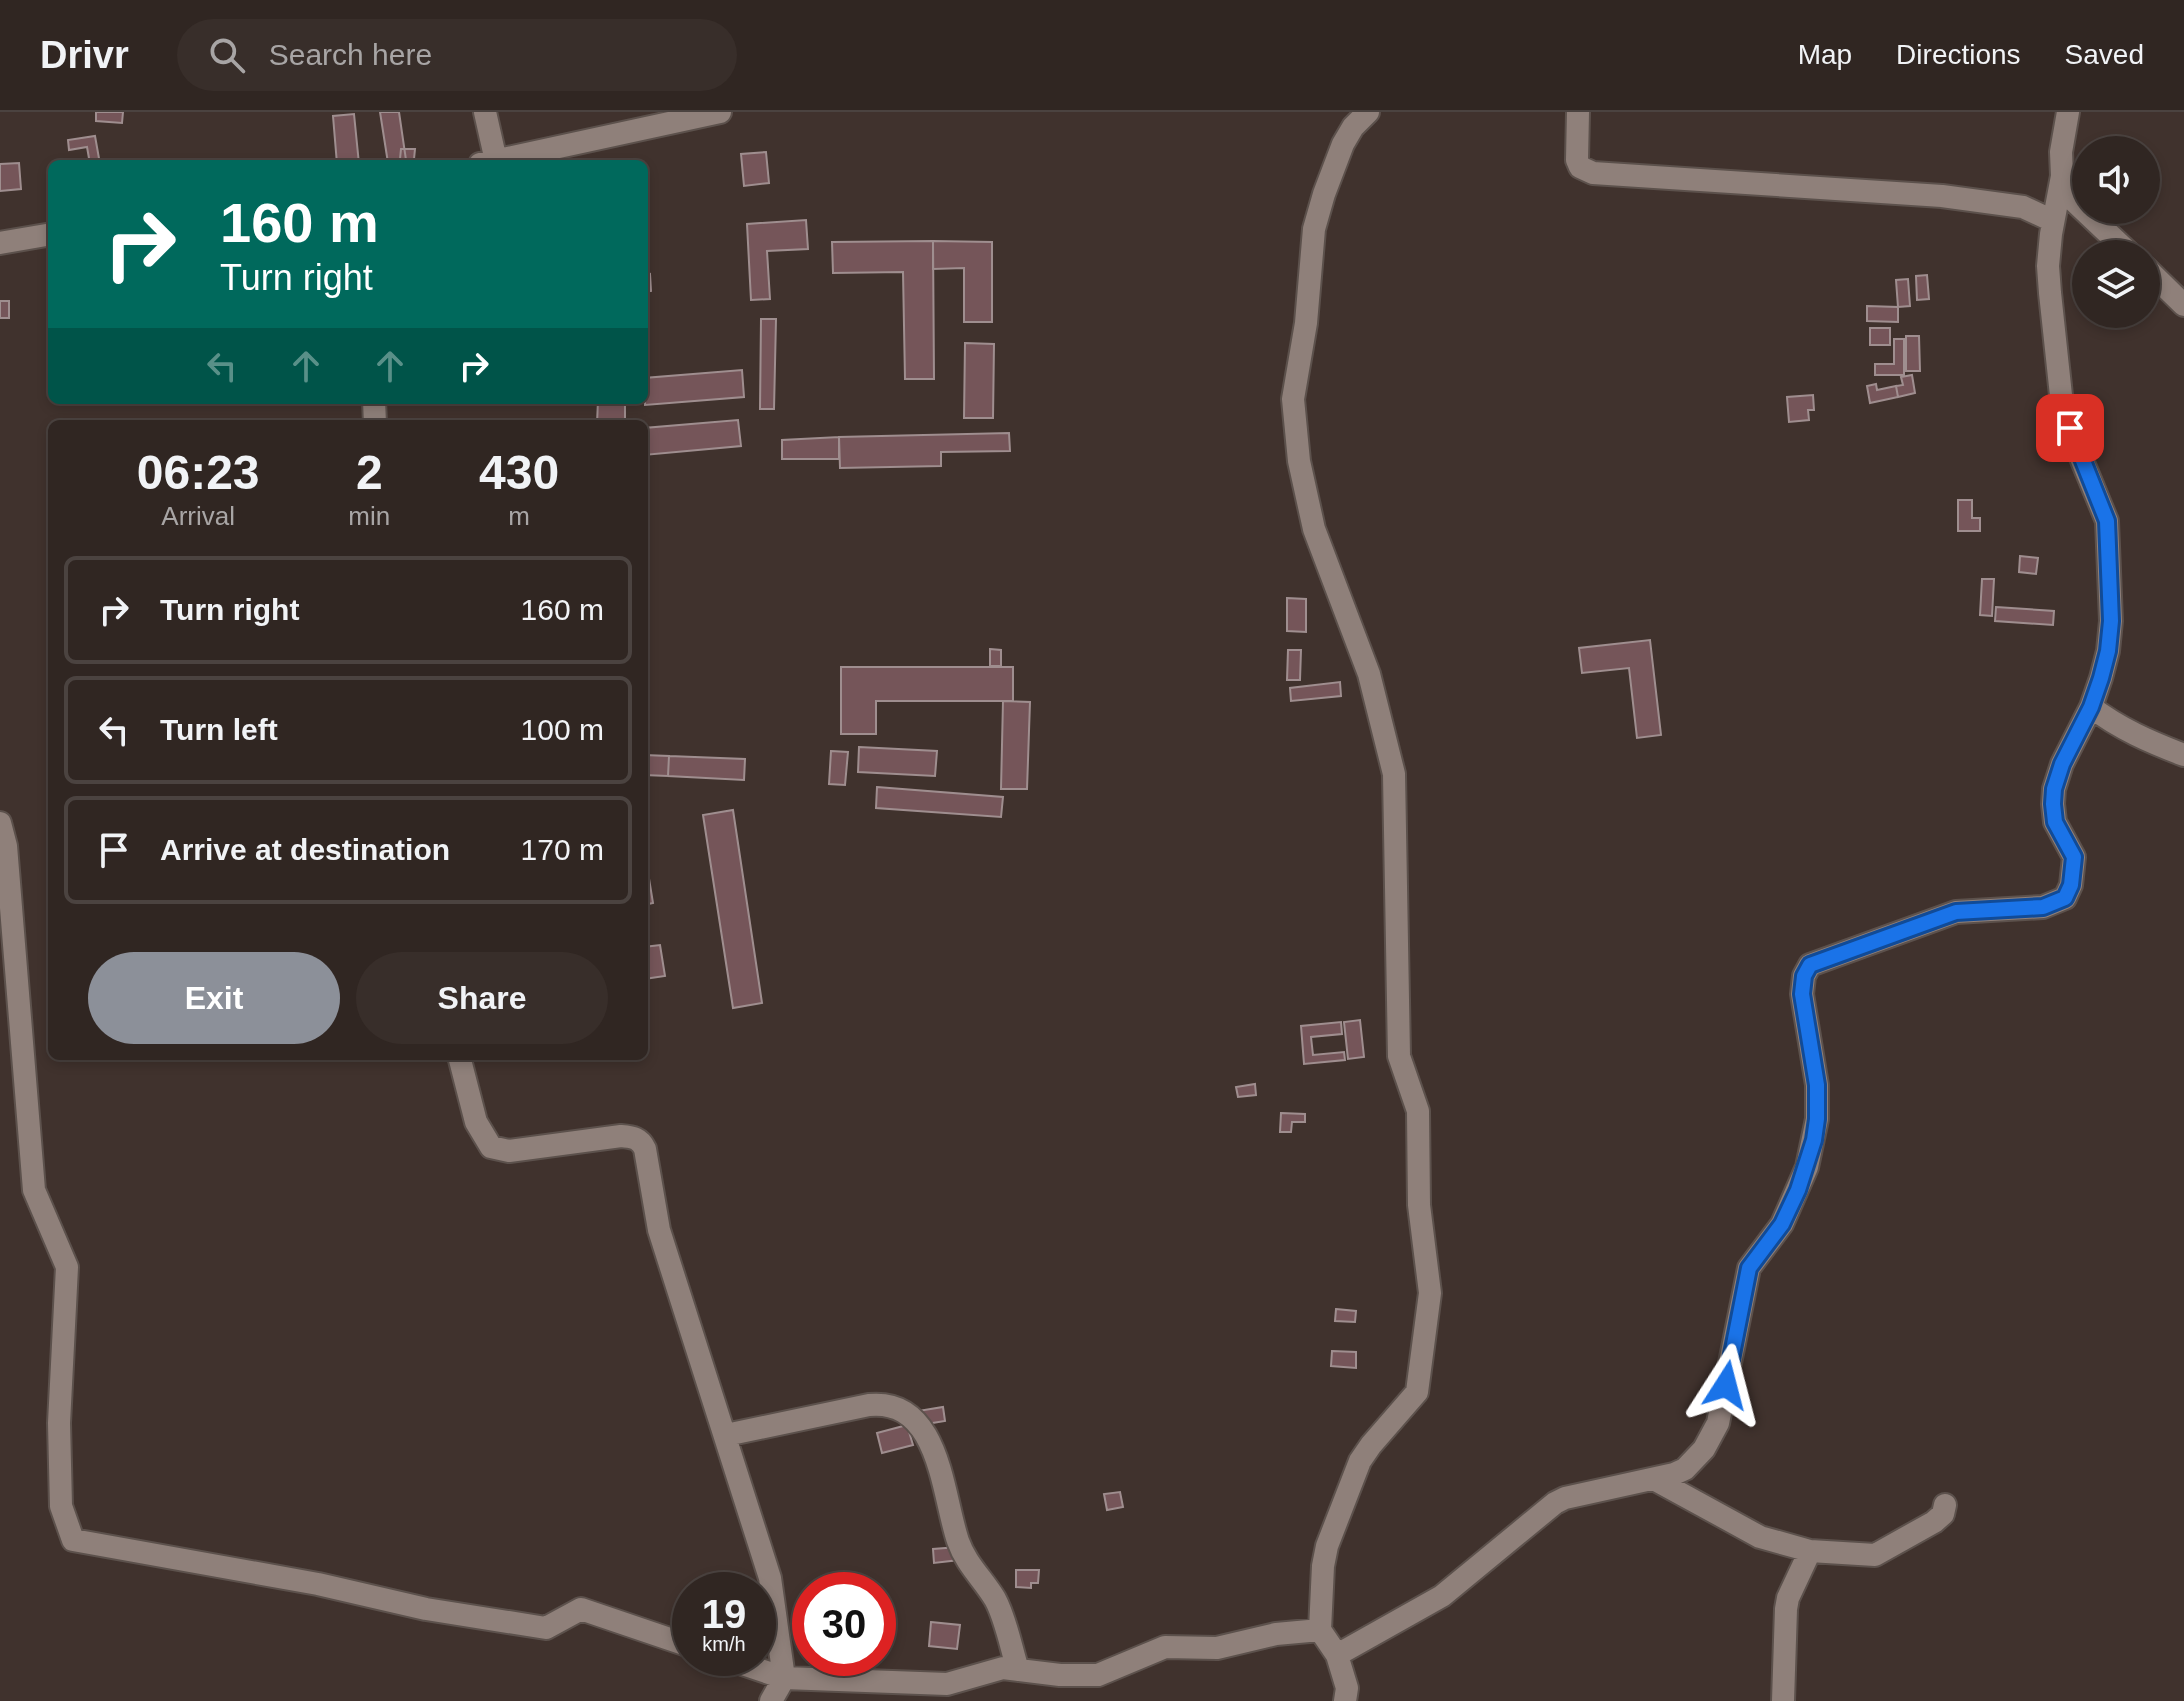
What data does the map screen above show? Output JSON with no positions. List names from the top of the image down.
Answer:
{
  "page": {
    "header": "Drivr",
    "search": "Search here",
    "nav": ["Map", "Directions", "Saved"],
    "turn": ["160 m", "Turn right"],
    "eta": [
      "06:23",
      "Arrival",
      "2",
      "min",
      "430",
      "m"
    ],
    "list": [
      {
        "name": "Turn right",
        "value": "160 m"
      },
      {
        "name": "Turn left",
        "value": "100 m"
      },
      {
        "name": "Arrive at destination",
        "value": "170 m"
      }
    ],
    "buttons": ["Exit", "Share"],
    "speed": "19 km/h",
    "limit": "30"
  }
}
